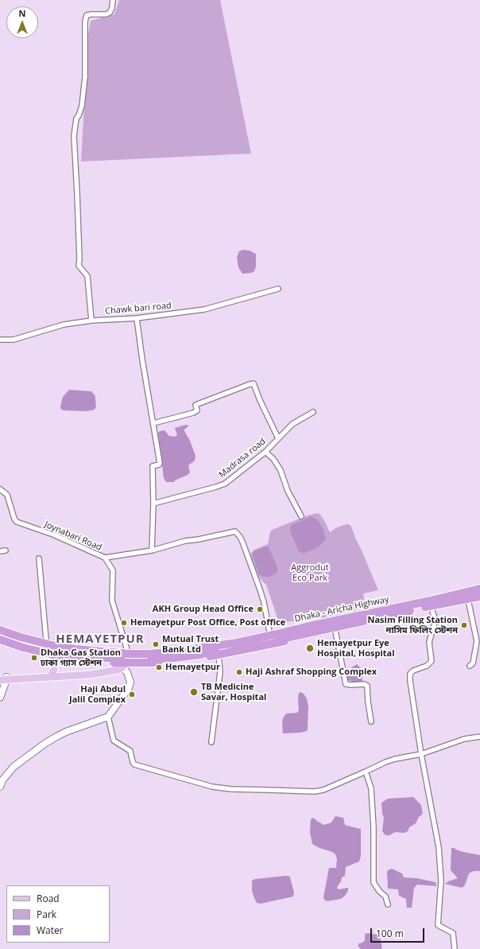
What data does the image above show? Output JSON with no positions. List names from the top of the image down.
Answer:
{
  "streets": {
    "highway": ["Dhaka - Aricha Highway"],
    "street": ["Chawk bari road", "Madrasa road", "Joynabari Road"]
  },
  "districts": ["HEMAYETPUR"],
  "parks": ["Aggrodut Eco Park"],
  "places": [
    "AKH Group Head Office",
    "Hemayetpur Post Office, Post office",
    "Nasim Filling Station নাসিম ফিলিং স্টেশন",
    "Mutual Trust Bank Ltd",
    "Hemayetpur Eye Hospital, Hospital",
    "Dhaka Gas Station ঢাকা গ্যাস স্টেশন",
    "Hemayetpur",
    "Haji Ashraf Shopping Complex",
    "TB Medicine Savar, Hospital",
    "Haji Abdul Jalil Complex"
  ],
  "legend": ["Road", "Park", "Water"],
  "scale_bar": "100 m",
  "north": "top"
}
